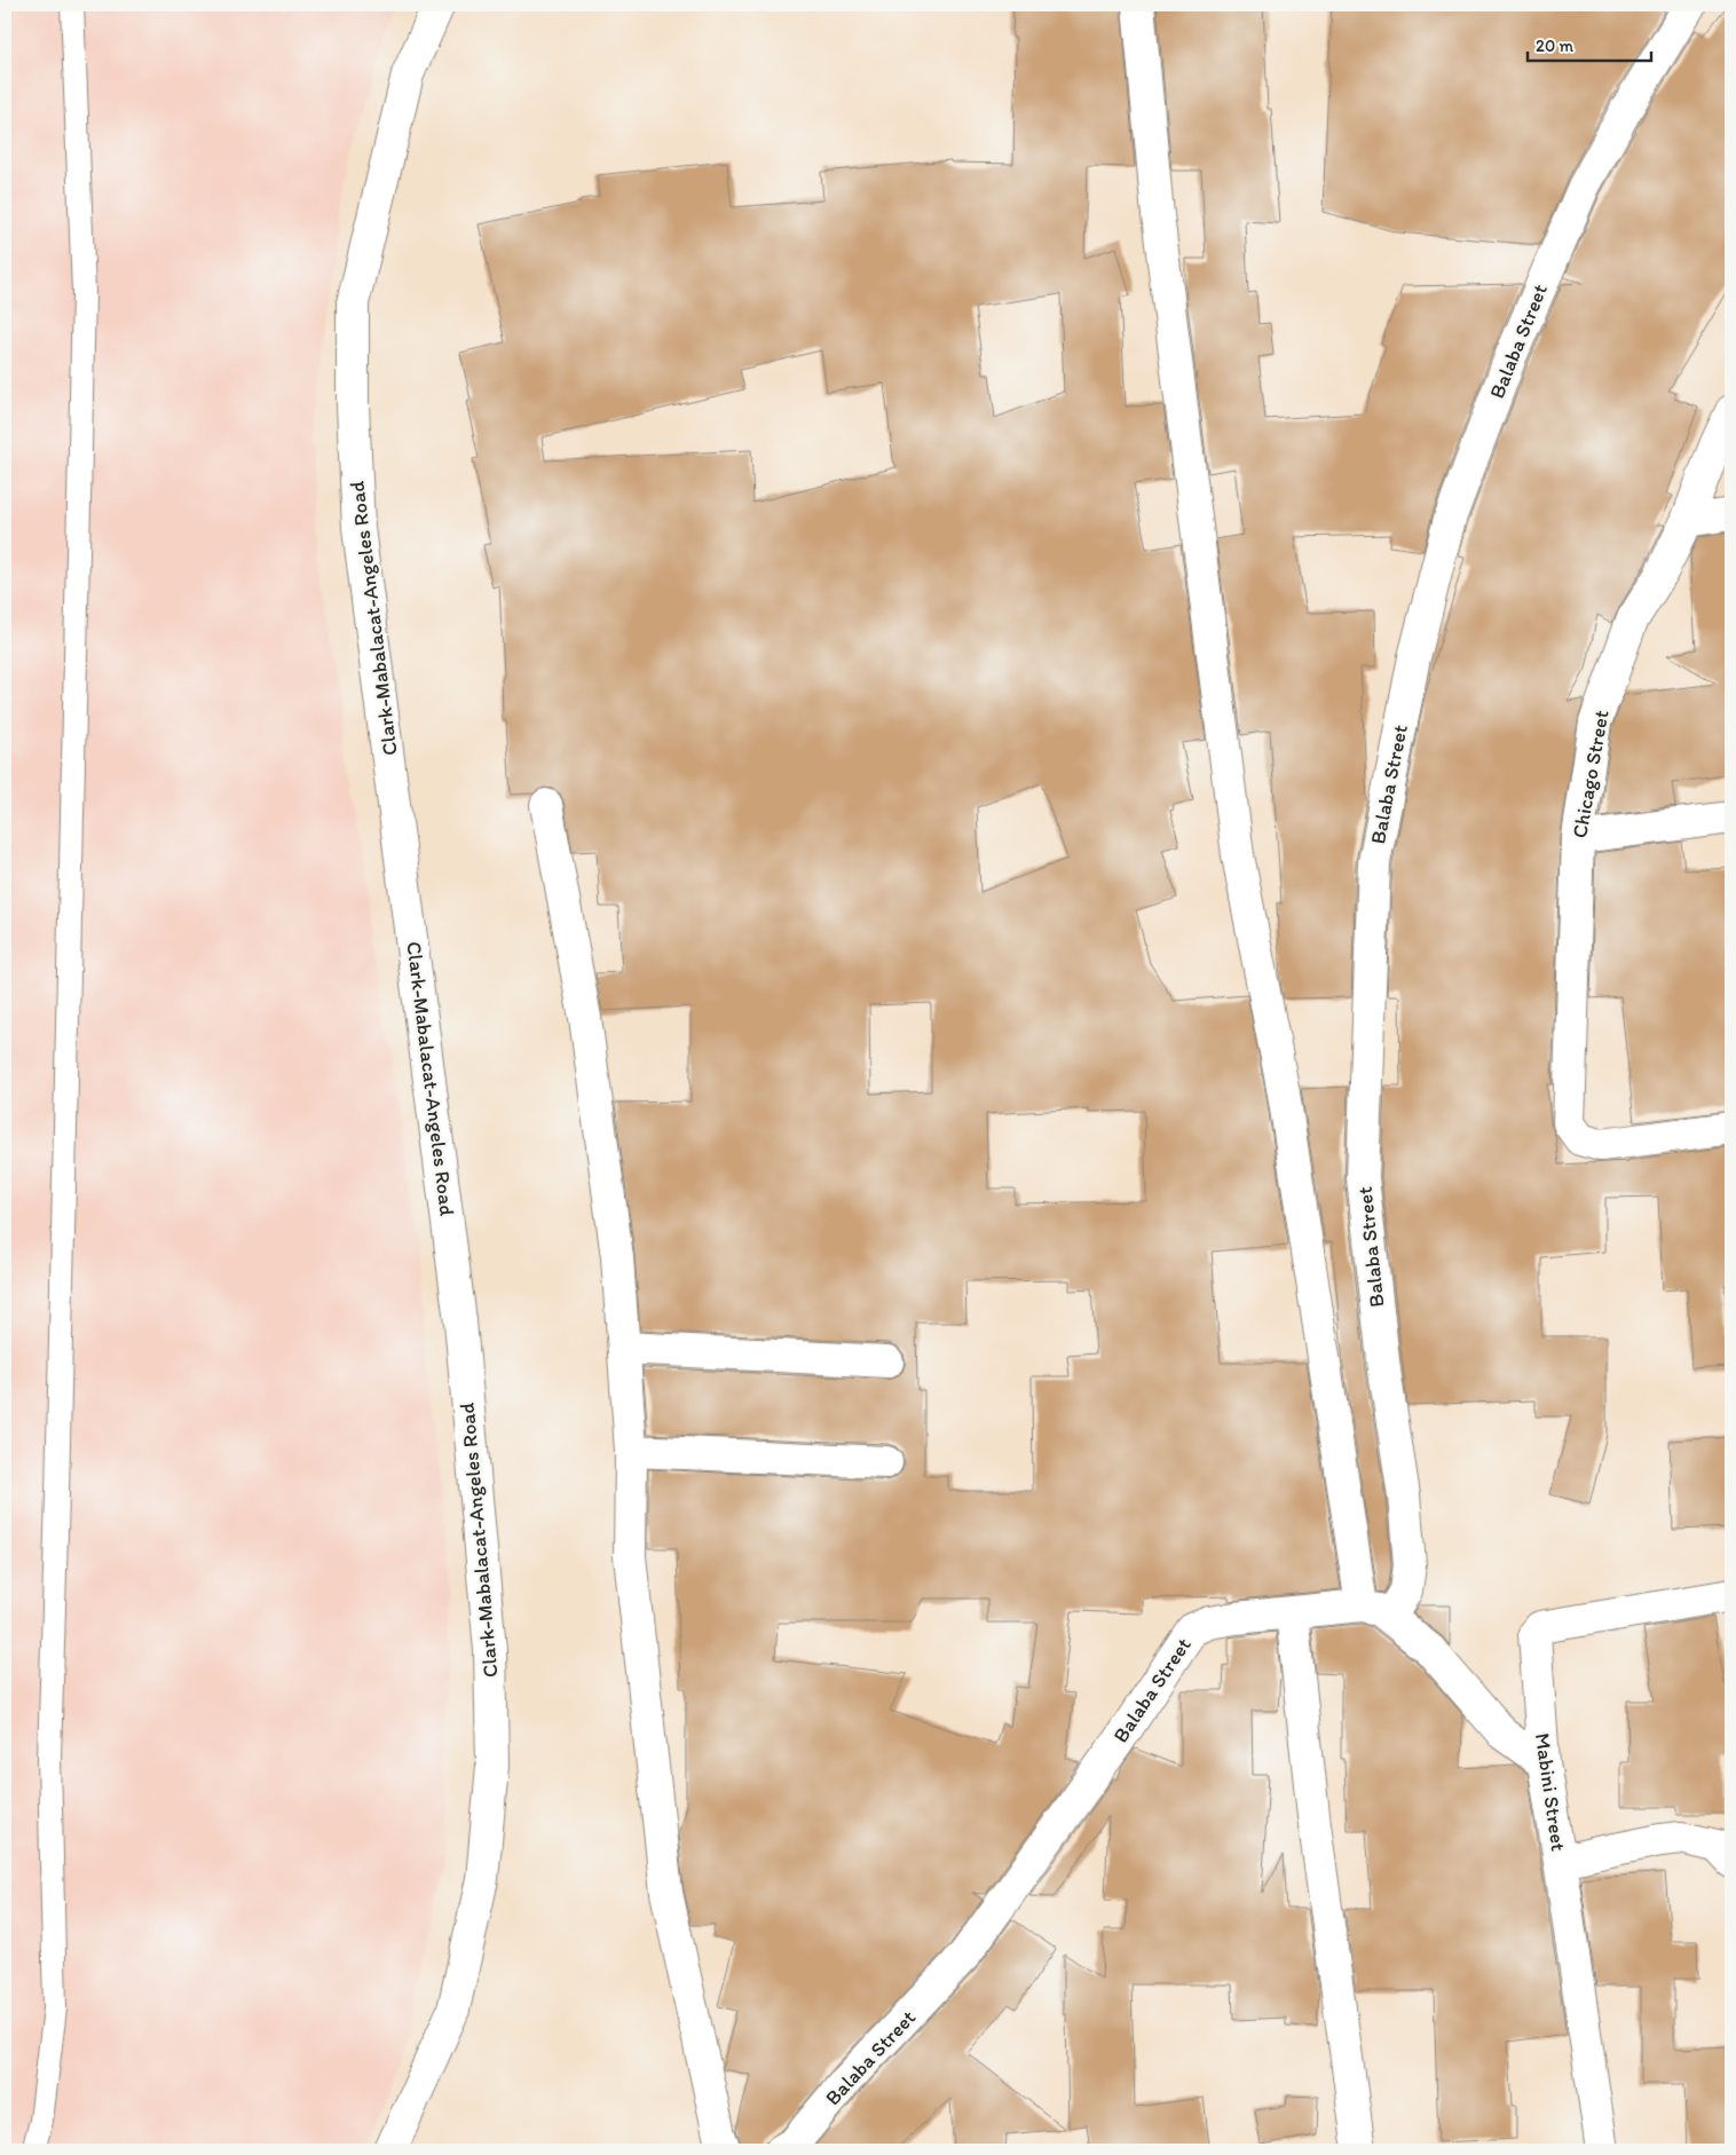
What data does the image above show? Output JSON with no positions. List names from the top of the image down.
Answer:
{
  "streets": {
    "street": [
      "Balaba Street",
      "Clark-Mabalacat-Angeles Road",
      "Chicago Street",
      "Mabini Street"
    ]
  },
  "scale_bar": "20 m"
}
